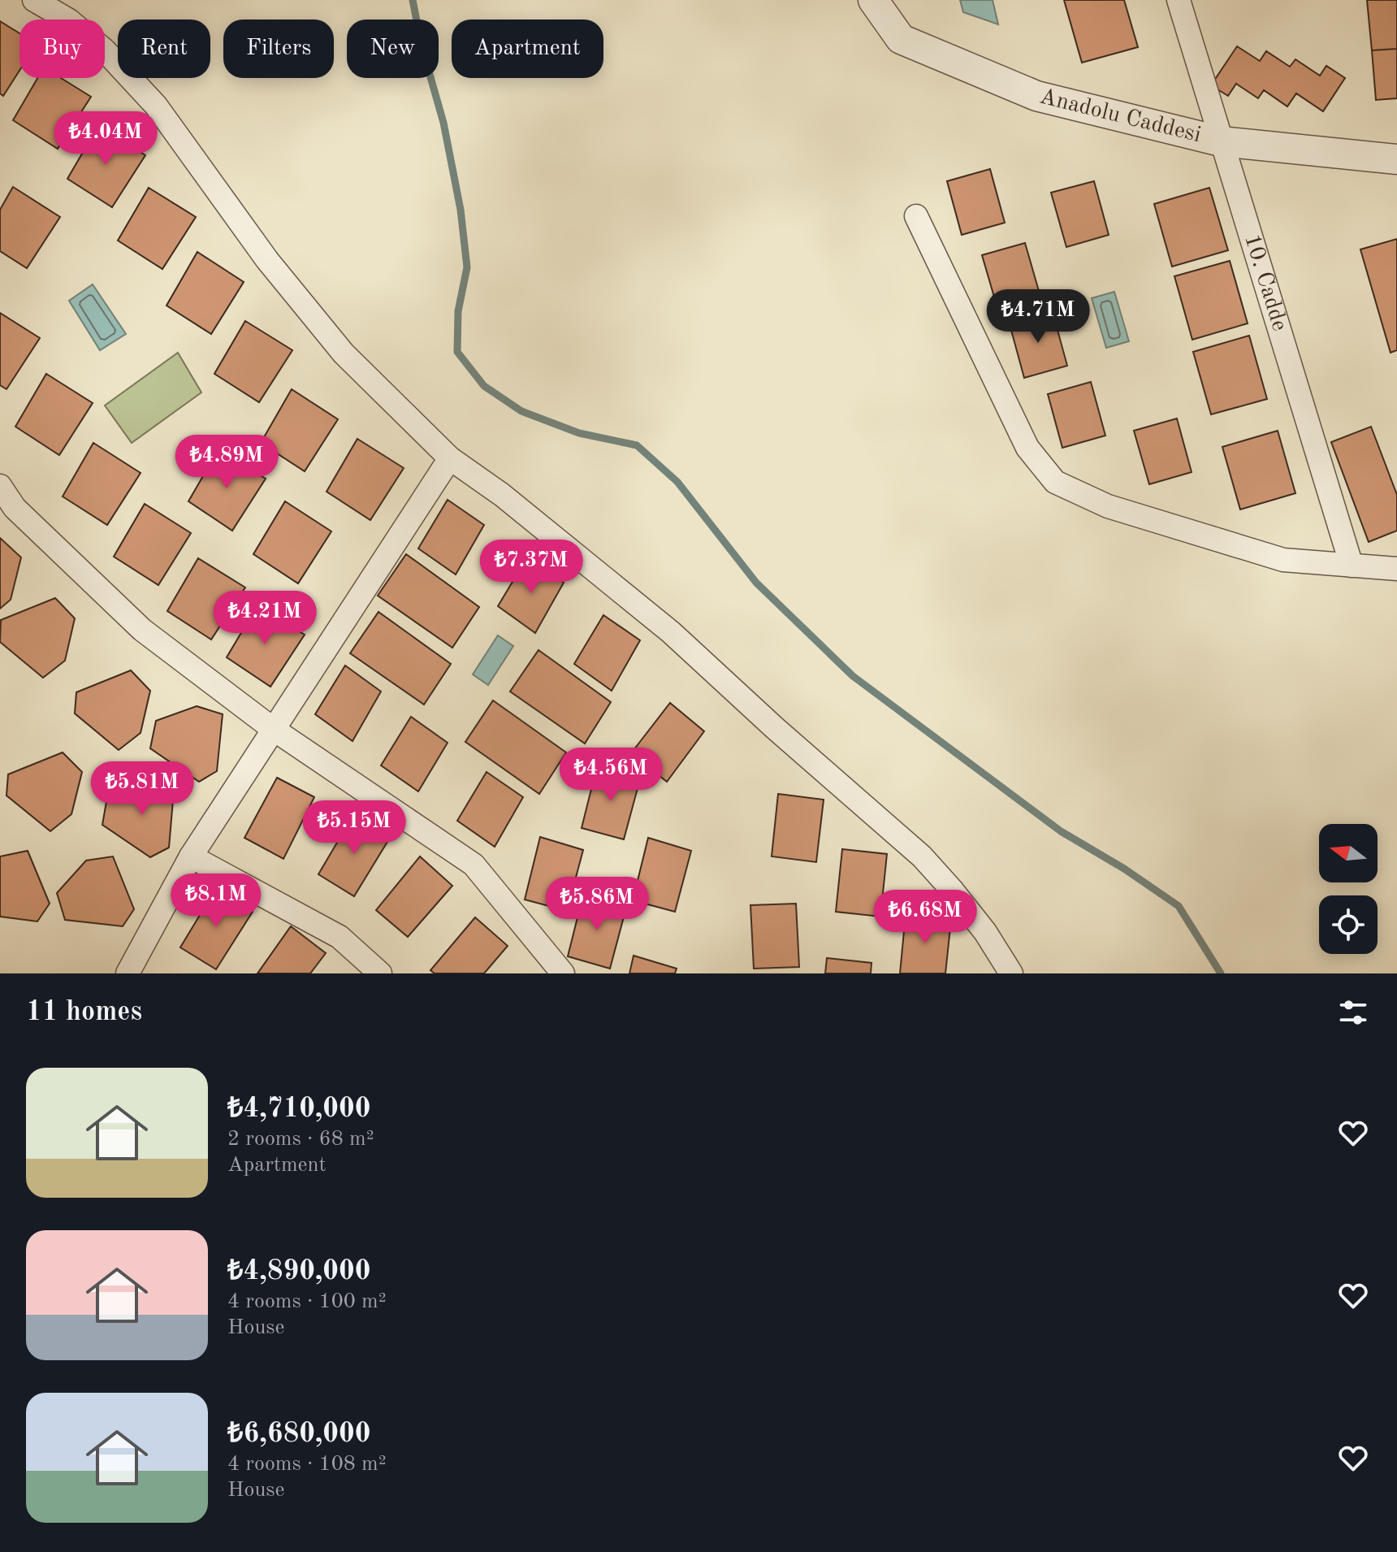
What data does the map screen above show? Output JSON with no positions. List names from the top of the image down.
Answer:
{
  "streets": {
    "street": ["Anadolu Caddesi", "10. Cadde"]
  },
  "crossings": [
    ["Anadolu Caddesi", "10. Cadde"]
  ],
  "north": "left",
  "page": {
    "chip": [
      "Buy",
      "Rent",
      "Filters",
      "New",
      "Apartment"
    ],
    "price": [
      "₺4.04M",
      "₺4.71M",
      "₺4.89M",
      "₺7.37M",
      "₺4.21M",
      "₺4.56M",
      "₺5.81M",
      "₺5.15M",
      "₺8.1M",
      "₺5.86M",
      "₺6.68M"
    ],
    "heading": "11 homes",
    "list": [
      {
        "name": "₺4,710,000",
        "note": "2 rooms · 68 m² · Apartment"
      },
      {
        "name": "₺4,890,000",
        "note": "4 rooms · 100 m² · House"
      },
      {
        "name": "₺6,680,000",
        "note": "4 rooms · 108 m² · House"
      }
    ]
  }
}
